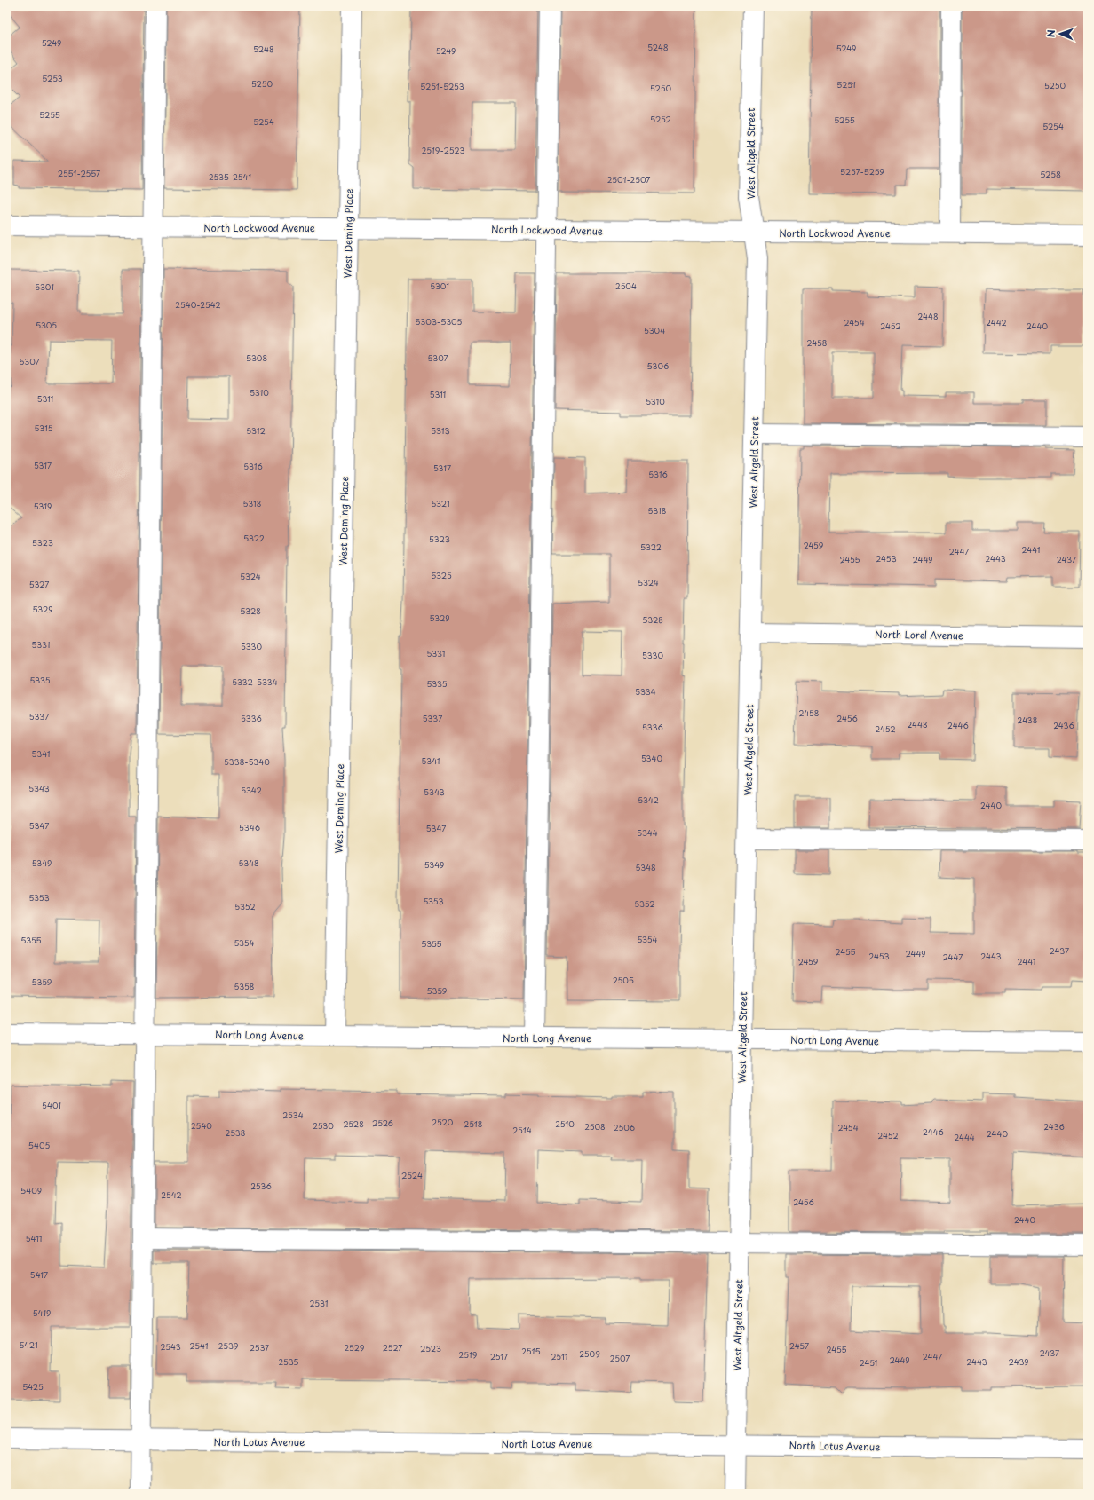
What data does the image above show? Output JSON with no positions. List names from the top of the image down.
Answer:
{
  "streets": {
    "street": [
      "West Altgeld Street",
      "North Lockwood Avenue",
      "West Deming Place",
      "North Lorel Avenue",
      "North Long Avenue",
      "North Lotus Avenue"
    ]
  },
  "crossings": [
    ["West Altgeld Street", "North Lockwood Avenue"],
    ["West Altgeld Street", "North Lorel Avenue"],
    ["West Altgeld Street", "North Long Avenue"],
    ["West Altgeld Street", "North Lotus Avenue"],
    ["North Lockwood Avenue", "West Deming Place"],
    ["West Deming Place", "North Long Avenue"]
  ],
  "house_numbers": [
    "5249",
    "5248",
    "5249",
    "5248",
    "5249",
    "5253",
    "5250",
    "5251",
    "5250",
    "5251-5253",
    "5250",
    "5255",
    "5252",
    "5255",
    "5254",
    "5254",
    "2519-2523",
    "5257-5259",
    "2551-2557",
    "5258",
    "2535-2541",
    "2501-2507",
    "5301",
    "2504",
    "5301",
    "2540-2542",
    "2448",
    "5303-5305",
    "2454",
    "2442",
    "5305",
    "2452",
    "2440",
    "5304",
    "2458",
    "5308",
    "5307",
    "5307",
    "5306",
    "5310",
    "5311",
    "5311",
    "5310",
    "5315",
    "5312",
    "5313",
    "5317",
    "5316",
    "5317",
    "5316",
    "5318",
    "5321",
    "5319",
    "5318",
    "5322",
    "5323",
    "5323",
    "2459",
    "5322",
    "2441",
    "2447",
    "2453",
    "2443",
    "2455",
    "2449",
    "2437",
    "5325",
    "5324",
    "5324",
    "5327",
    "5329",
    "5328",
    "5329",
    "5328",
    "5331",
    "5330",
    "5331",
    "5330",
    "5335",
    "5332-5334",
    "5335",
    "5334",
    "2458",
    "5337",
    "5336",
    "5337",
    "2456",
    "2438",
    "2448",
    "2446",
    "2436",
    "5336",
    "2452",
    "5341",
    "5340",
    "5341",
    "5338-5340",
    "5343",
    "5342",
    "5343",
    "5342",
    "2440",
    "5347",
    "5346",
    "5347",
    "5344",
    "5349",
    "5348",
    "5349",
    "5348",
    "5353",
    "5353",
    "5352",
    "5352",
    "5354",
    "5355",
    "5354",
    "5355",
    "2437",
    "2455",
    "2449",
    "2453",
    "2443",
    "2447",
    "2459",
    "2441",
    "2505",
    "5359",
    "5358",
    "5359",
    "5401",
    "2534",
    "2520",
    "2526",
    "2528",
    "2518",
    "2510",
    "2540",
    "2530",
    "2508",
    "2436",
    "2506",
    "2454",
    "2514",
    "2446",
    "2538",
    "2440",
    "2452",
    "2444",
    "5405",
    "2524",
    "2536",
    "5409",
    "2542",
    "2456",
    "2440",
    "5411",
    "5417",
    "2531",
    "5419",
    "5421",
    "2541",
    "2539",
    "2457",
    "2543",
    "2537",
    "2529",
    "2527",
    "2523",
    "2455",
    "2515",
    "2437",
    "2509",
    "2519",
    "2517",
    "2511",
    "2447",
    "2507",
    "2449",
    "2535",
    "2443",
    "2439",
    "2451",
    "5425"
  ],
  "north": "left"
}
